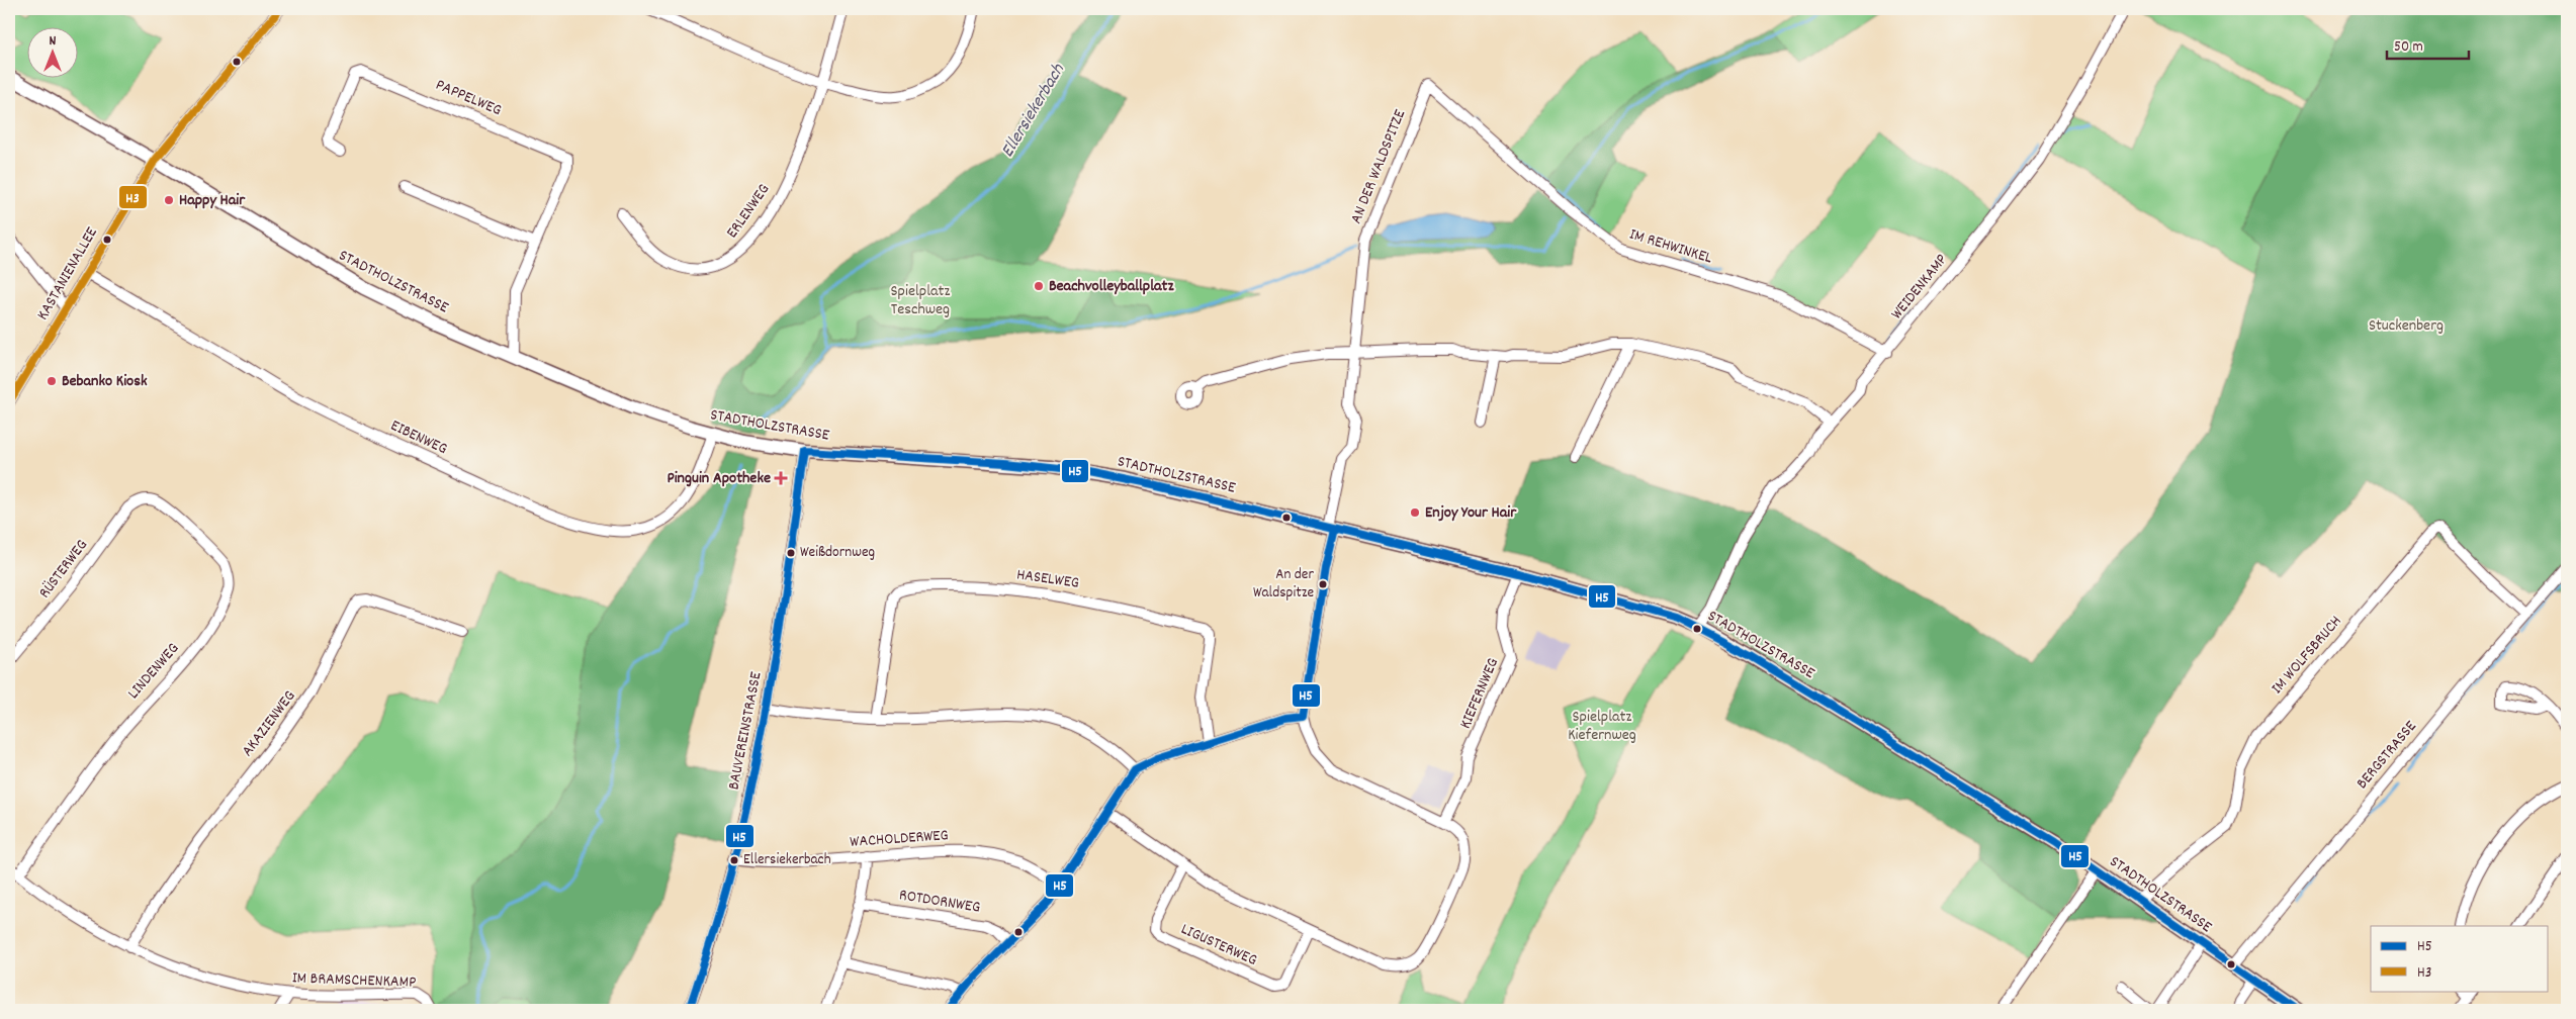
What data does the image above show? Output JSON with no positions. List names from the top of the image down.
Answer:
{
  "streets": {
    "street": [
      "PAPPELWEG",
      "AN DER WALDSPITZE",
      "ERLENWEG",
      "IM REHWINKEL",
      "KASTANIENALLEE",
      "STADTHOLZSTRASSE",
      "WEIDENKAMP",
      "EIBENWEG",
      "RÜSTERWEG",
      "HASELWEG",
      "IM WOLFSBRUCH",
      "LINDENWEG",
      "KIEFERNWEG",
      "AKAZIENWEG",
      "BAUVEREINSTRASSE",
      "BERGSTRASSE",
      "WACHOLDERWEG",
      "ROTDORNWEG",
      "LIGUSTERWEG",
      "IM BRAMSCHENKAMP"
    ]
  },
  "crossings": [
    ["PAPPELWEG", "STADTHOLZSTRASSE"],
    ["AN DER WALDSPITZE", "IM REHWINKEL"],
    ["AN DER WALDSPITZE", "STADTHOLZSTRASSE"],
    ["IM REHWINKEL", "WEIDENKAMP"],
    ["KASTANIENALLEE", "STADTHOLZSTRASSE"],
    ["KASTANIENALLEE", "EIBENWEG"],
    ["STADTHOLZSTRASSE", "WEIDENKAMP"],
    ["STADTHOLZSTRASSE", "EIBENWEG"],
    ["STADTHOLZSTRASSE", "IM WOLFSBRUCH"],
    ["STADTHOLZSTRASSE", "KIEFERNWEG"],
    ["STADTHOLZSTRASSE", "BAUVEREINSTRASSE"],
    ["STADTHOLZSTRASSE", "BERGSTRASSE"],
    ["RÜSTERWEG", "LINDENWEG"],
    ["IM WOLFSBRUCH", "BERGSTRASSE"],
    ["LINDENWEG", "IM BRAMSCHENKAMP"],
    ["AKAZIENWEG", "IM BRAMSCHENKAMP"],
    ["BAUVEREINSTRASSE", "WACHOLDERWEG"]
  ],
  "water": ["Ellersiekerbach"],
  "parks": ["Spielplatz Teschweg", "Stuckenberg", "Spielplatz Kiefernweg"],
  "places": {
    "other": [
      "Happy Hair",
      "Beachvolleyballplatz",
      "Bebanko Kiosk",
      "Enjoy Your Hair",
      "Weißdornweg",
      "An der Waldspitze",
      "Ellersiekerbach"
    ],
    "health": ["Pinguin Apotheke"]
  },
  "lines": ["transit line H3", "transit line H5"],
  "legend": ["H5", "H3"],
  "scale_bar": "50 m",
  "north": "top"
}
